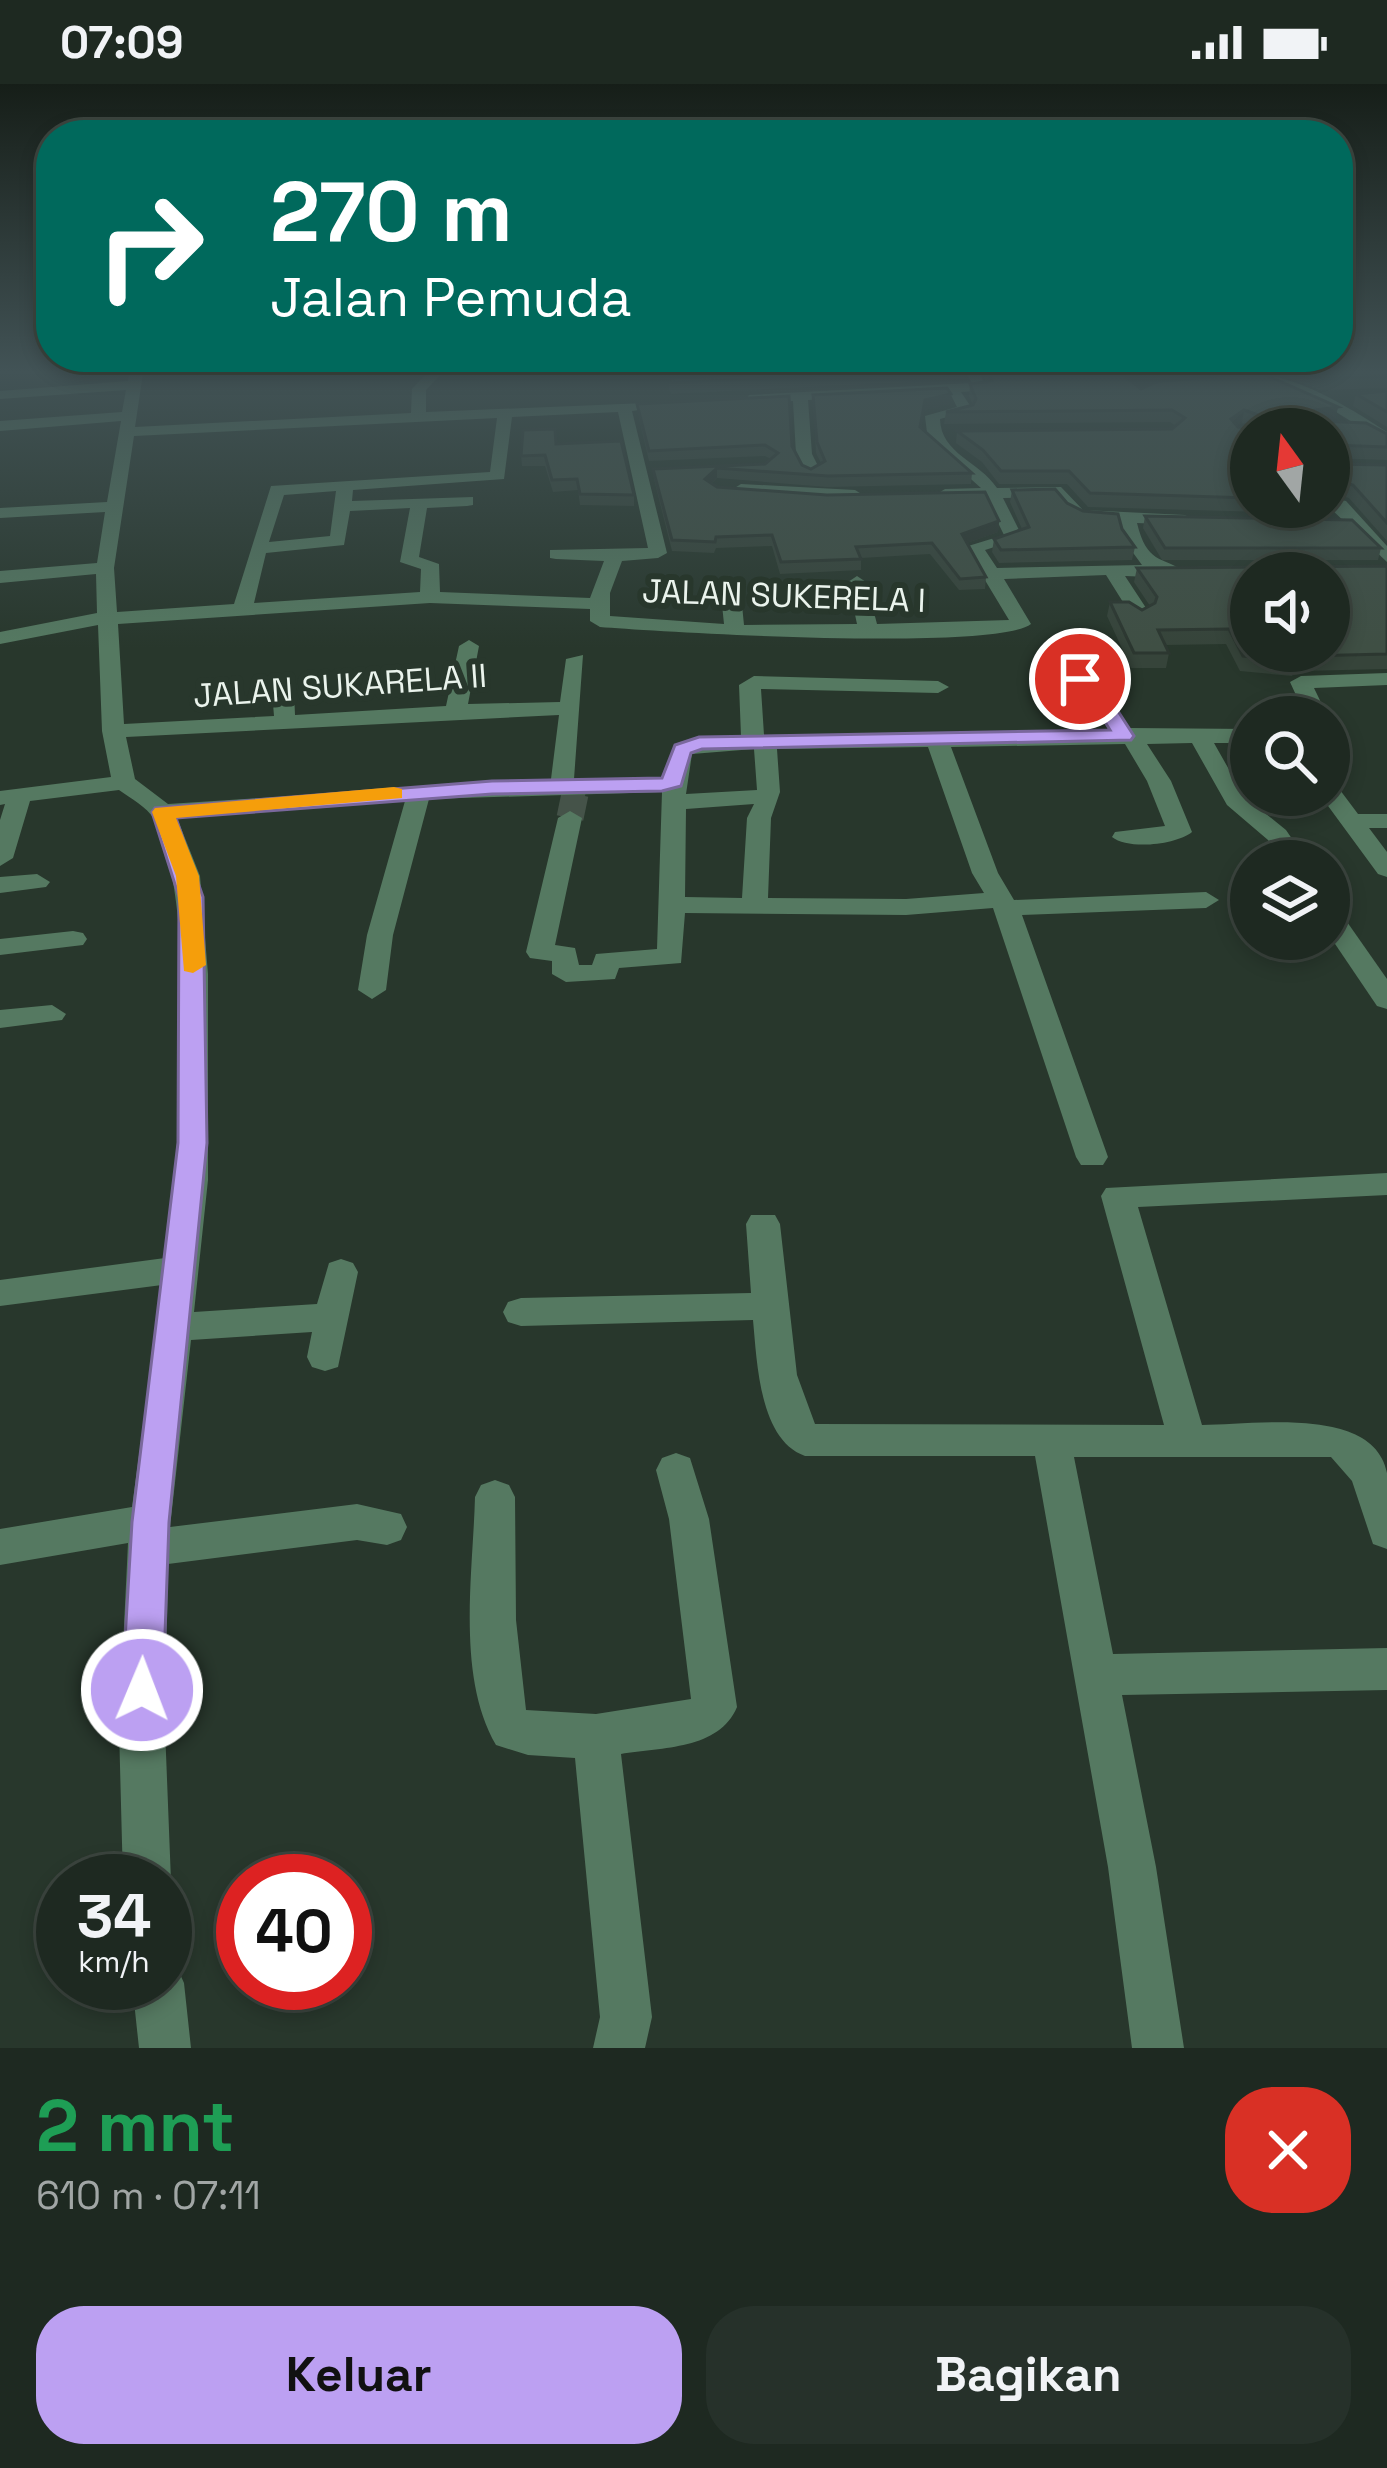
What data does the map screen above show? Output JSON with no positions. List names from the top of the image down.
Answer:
{
  "streets": {
    "street": ["JALAN SUKERELA I", "JALAN SUKARELA II"]
  },
  "north": "top",
  "page": {
    "status": "07:09",
    "turn": ["270 m", "Jalan Pemuda"],
    "speed": "34 km/h",
    "limit": "40",
    "heading": ["2 mnt", "610 m · 07:11"],
    "buttons": ["Keluar", "Bagikan"]
  }
}
